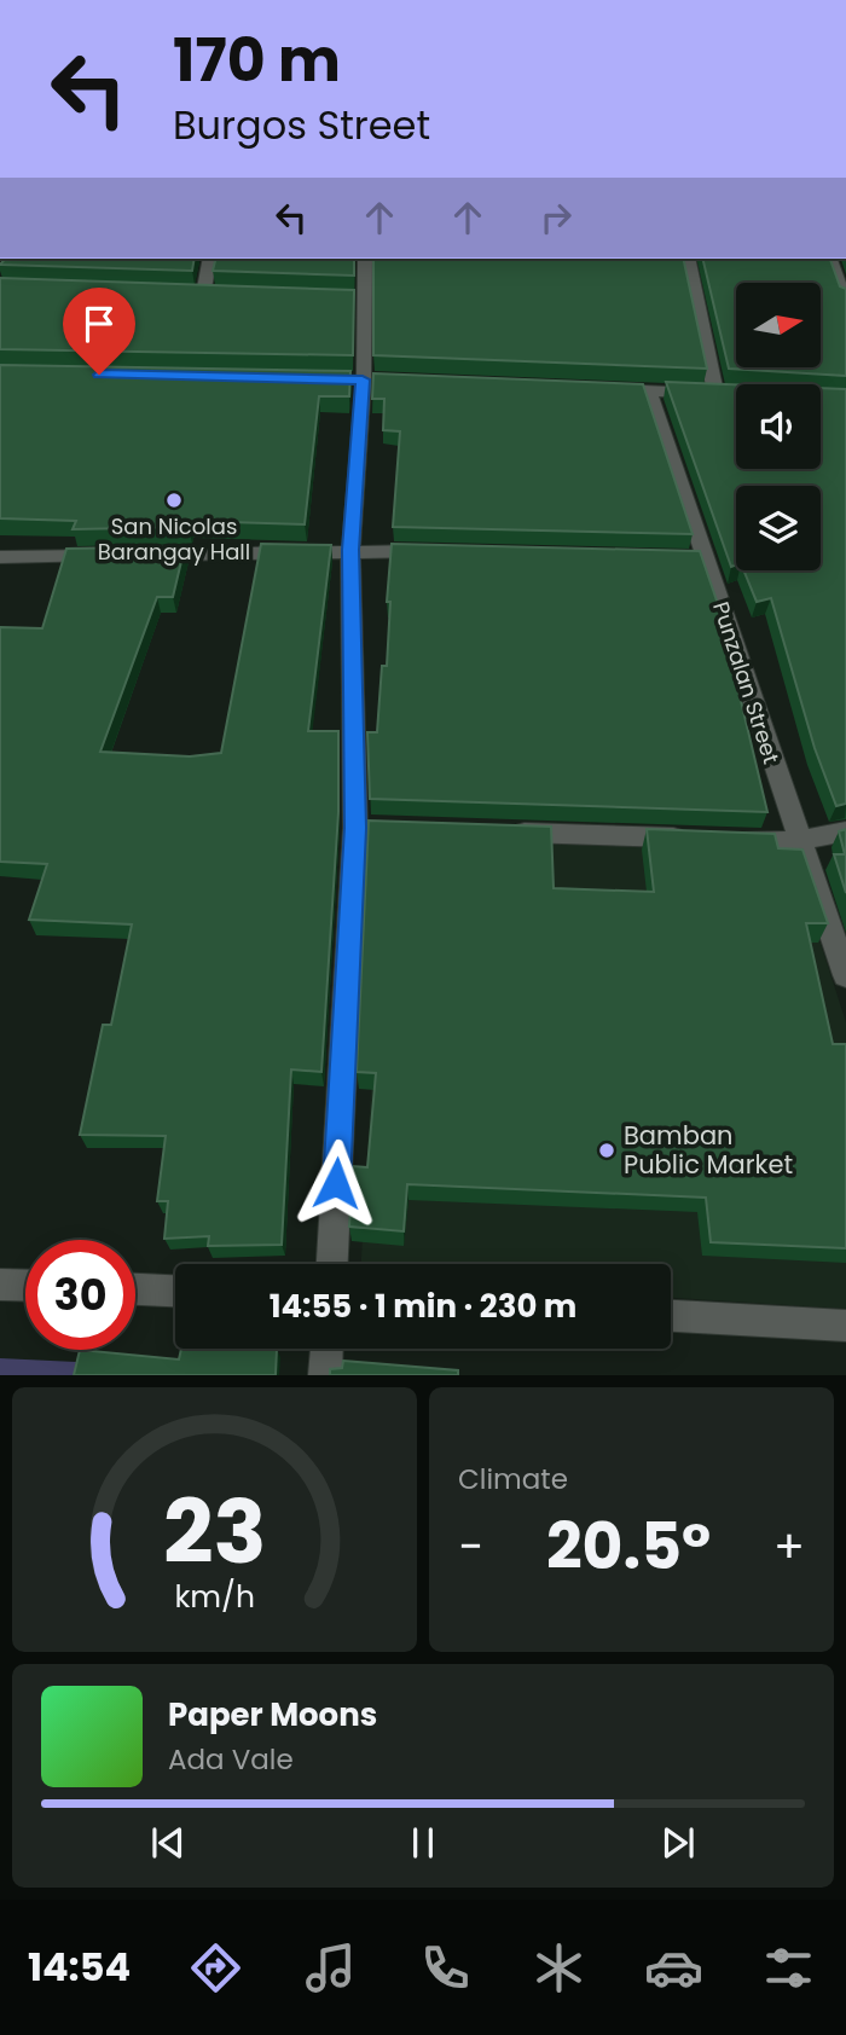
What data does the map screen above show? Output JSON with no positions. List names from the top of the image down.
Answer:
{
  "streets": {
    "street": ["Punzalan Street"]
  },
  "places": ["San Nicolas Barangay Hall", "Bamban Public Market"],
  "north": "right",
  "page": {
    "turn": ["170 m", "Burgos Street"],
    "limit": "30",
    "trip": "14:55 · 1 min · 230 m",
    "tile": "Climate",
    "heat": ["−", "20.5°", "+"],
    "song": ["Paper Moons", "Ada Vale"],
    "tabs": "14:54",
    "gauge": ["23", "km/h"]
  }
}
